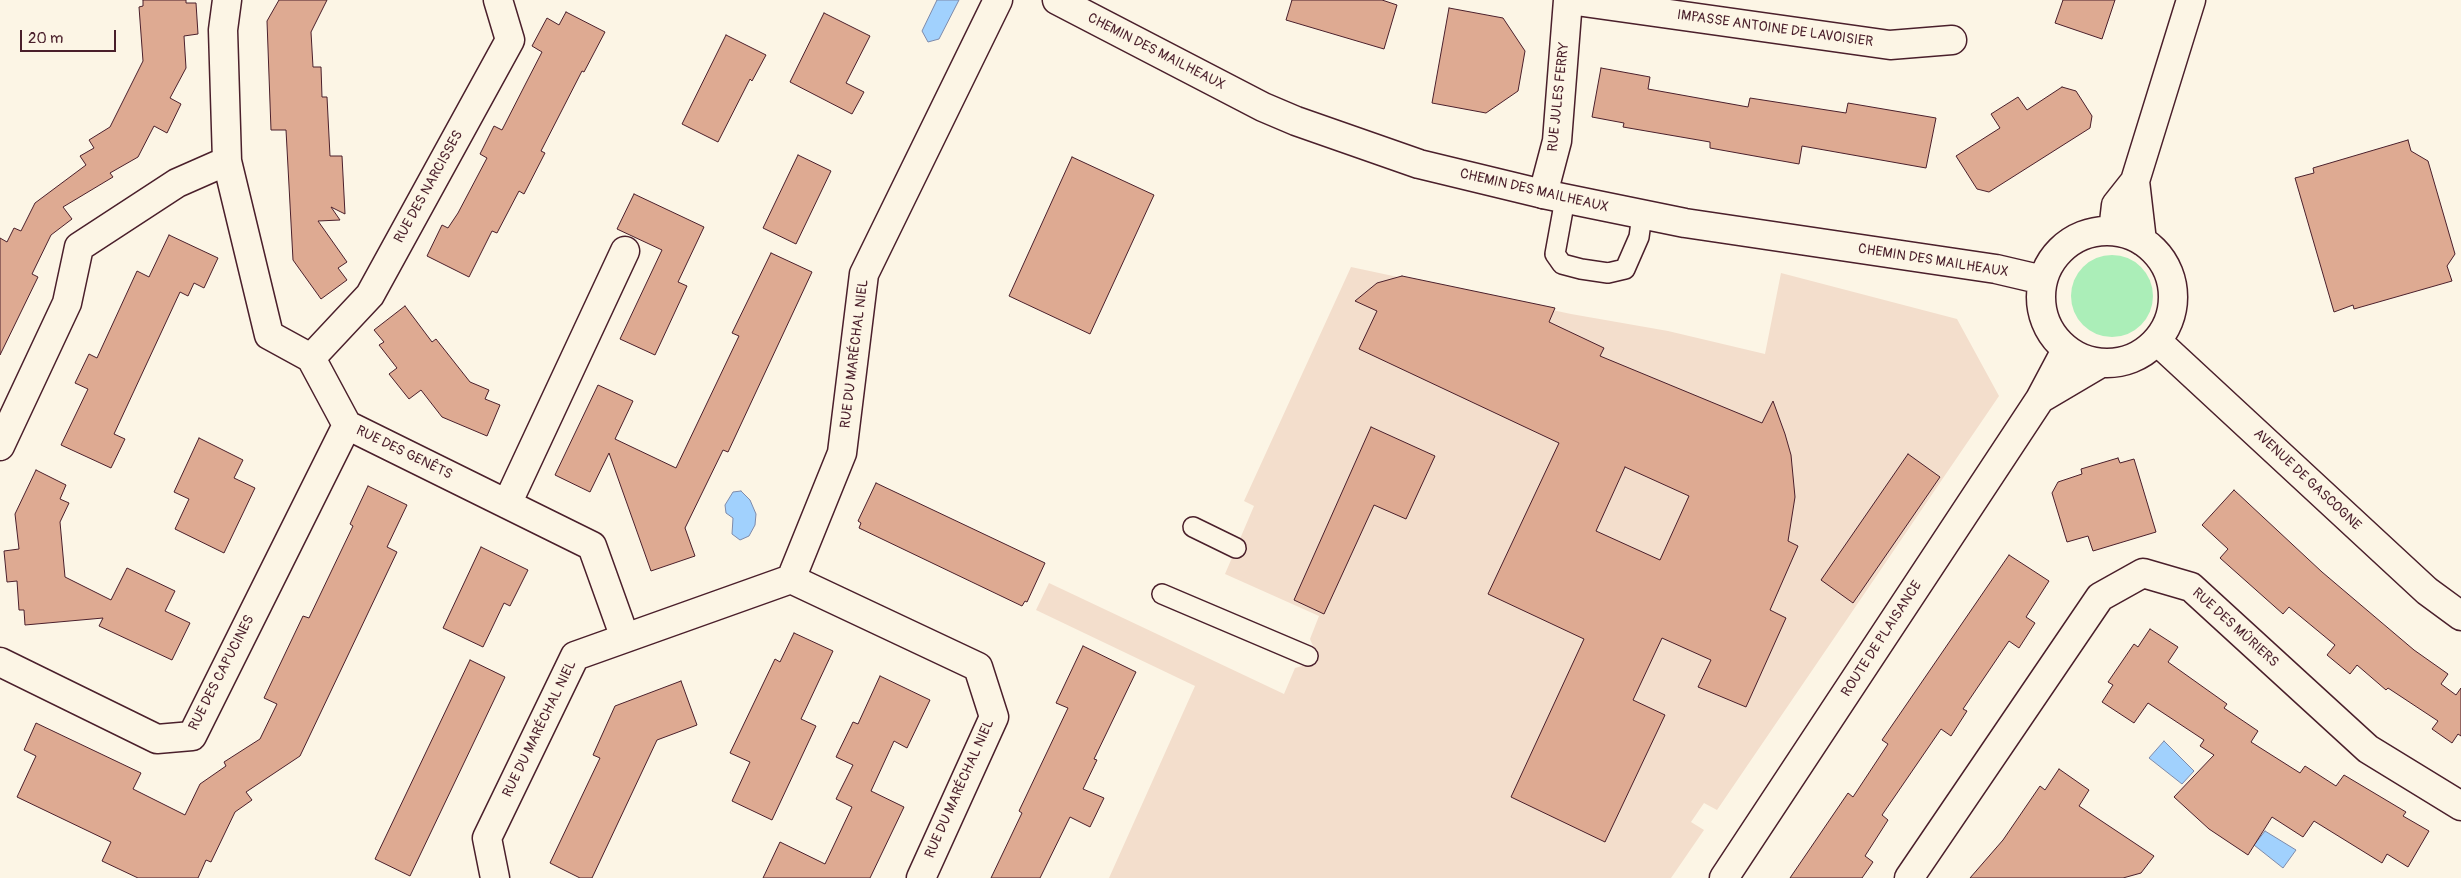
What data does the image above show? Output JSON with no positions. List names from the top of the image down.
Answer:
{
  "streets": {
    "street": [
      "IMPASSE ANTOINE DE LAVOISIER",
      "CHEMIN DES MAILHEAUX",
      "RUE JULES FERRY",
      "RUE DES NARCISSES",
      "RUE DU MARÉCHAL NIEL",
      "RUE DES GENÊTS",
      "AVENUE DE GASCOGNE",
      "RUE DES MÛRIERS",
      "ROUTE DE PLAISANCE",
      "RUE DES CAPUCINES"
    ]
  },
  "crossings": [
    ["IMPASSE ANTOINE DE LAVOISIER", "RUE JULES FERRY"],
    ["CHEMIN DES MAILHEAUX", "RUE JULES FERRY"],
    ["CHEMIN DES MAILHEAUX", "AVENUE DE GASCOGNE"],
    ["CHEMIN DES MAILHEAUX", "ROUTE DE PLAISANCE"],
    ["RUE DES NARCISSES", "RUE DES GENÊTS"],
    ["RUE DU MARÉCHAL NIEL", "RUE DES GENÊTS"],
    ["RUE DES GENÊTS", "RUE DES CAPUCINES"],
    ["AVENUE DE GASCOGNE", "ROUTE DE PLAISANCE"]
  ],
  "scale_bar": "20 m"
}
